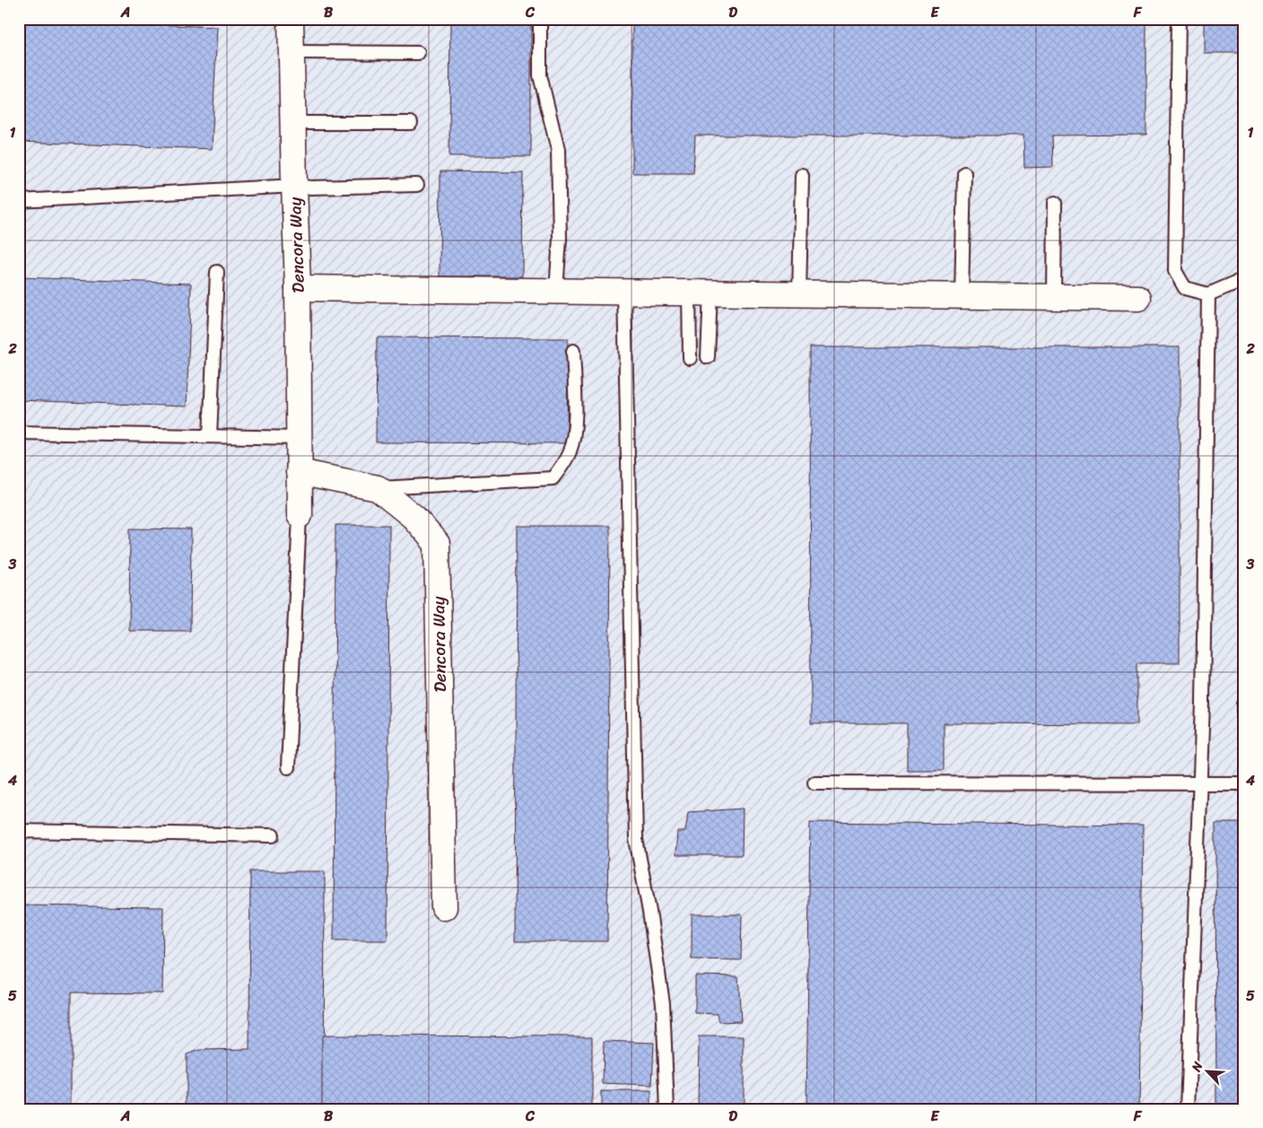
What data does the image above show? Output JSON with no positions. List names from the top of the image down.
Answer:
{
  "streets": {
    "street": ["Dencora Way"]
  },
  "north": "top left",
  "grid": {
    "columns": [
      "A",
      "B",
      "C",
      "D",
      "E",
      "F"
    ],
    "rows": [
      "1",
      "2",
      "3",
      "4",
      "5"
    ]
  }
}
